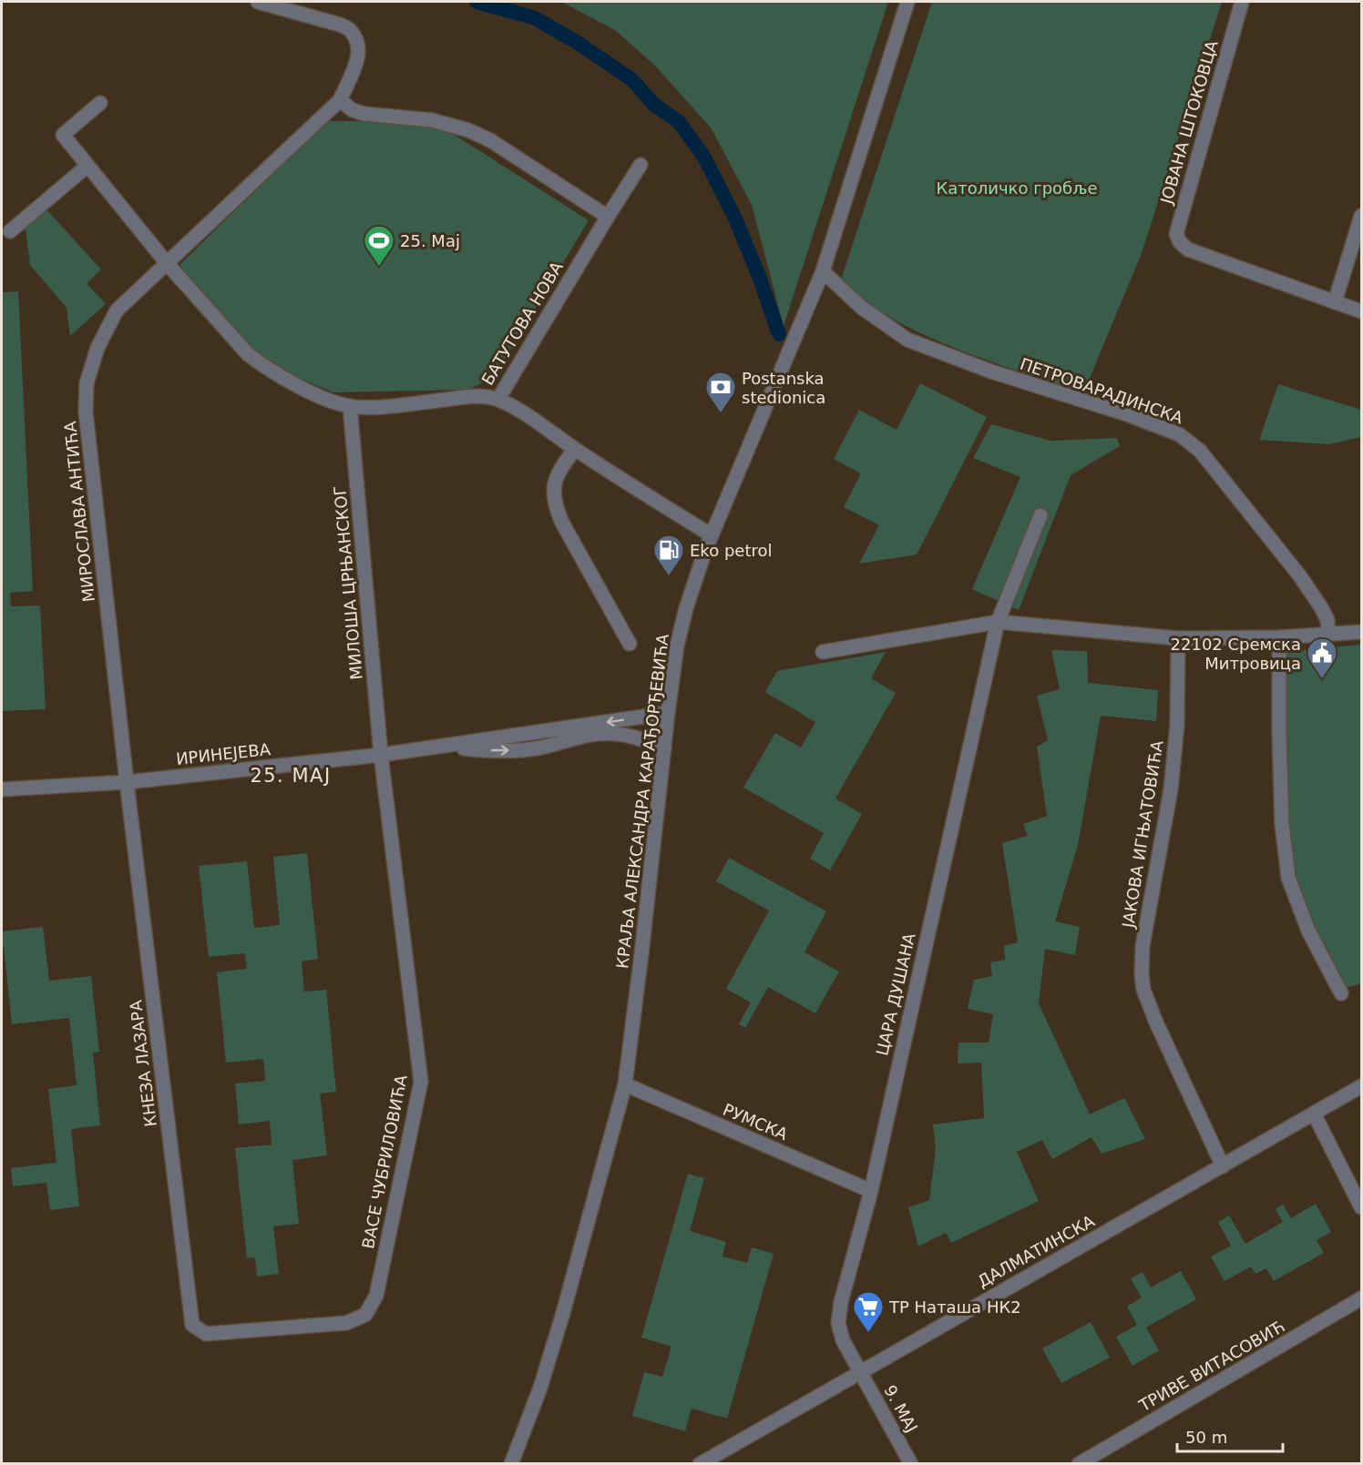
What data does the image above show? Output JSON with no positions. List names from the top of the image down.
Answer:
{
  "streets": {
    "street": [
      "ЈОВАНА ШТОКОВЦА",
      "БАТУТОВА НОВА",
      "ПЕТРОВАРАДИНСКА",
      "МИРОСЛАВА АНТИЋА",
      "МИЛОША ЦРЊАНСКОГ",
      "ИРИНЕЈЕВА",
      "КРАЉА АЛЕКСАНДРА КАРАЂОРЂЕВИЋА",
      "ЈАКОВА ИГЊАТОВИЋА",
      "ЦАРА ДУШАНА",
      "КНЕЗА ЛАЗАРА",
      "РУМСКА",
      "ВАСЕ ЧУБРИЛОВИЋА",
      "ДАЛМАТИНСКА",
      "ТРИВЕ ВИТАСОВИЋ",
      "9. МАЈ"
    ]
  },
  "crossings": [
    ["БАТУТОВА НОВА", "МИРОСЛАВА АНТИЋА"],
    ["БАТУТОВА НОВА", "МИЛОША ЦРЊАНСКОГ"],
    ["ПЕТРОВАРАДИНСКА", "КРАЉА АЛЕКСАНДРА КАРАЂОРЂЕВИЋА"],
    ["МИРОСЛАВА АНТИЋА", "ИРИНЕЈЕВА"],
    ["МИРОСЛАВА АНТИЋА", "КНЕЗА ЛАЗАРА"],
    ["МИЛОША ЦРЊАНСКОГ", "ИРИНЕЈЕВА"],
    ["МИЛОША ЦРЊАНСКОГ", "ВАСЕ ЧУБРИЛОВИЋА"],
    ["ИРИНЕЈЕВА", "КРАЉА АЛЕКСАНДРА КАРАЂОРЂЕВИЋА"],
    ["ИРИНЕЈЕВА", "КНЕЗА ЛАЗАРА"],
    ["ИРИНЕЈЕВА", "ВАСЕ ЧУБРИЛОВИЋА"],
    ["КРАЉА АЛЕКСАНДРА КАРАЂОРЂЕВИЋА", "РУМСКА"],
    ["ЈАКОВА ИГЊАТОВИЋА", "ДАЛМАТИНСКА"],
    ["ЦАРА ДУШАНА", "РУМСКА"],
    ["ЦАРА ДУШАНА", "ДАЛМАТИНСКА"],
    ["ЦАРА ДУШАНА", "9. МАЈ"],
    ["КНЕЗА ЛАЗАРА", "ВАСЕ ЧУБРИЛОВИЋА"],
    ["ДАЛМАТИНСКА", "9. МАЈ"]
  ],
  "districts": ["25. МАЈ"],
  "parks": ["Католичко гробље"],
  "places": {
    "sports": ["25. Maj"],
    "bank": ["Postanska stedionica"],
    "fuel station": ["Eko petrol"],
    "public building": ["22102 Сремска Митровица"],
    "supermarket": ["ТР Наташа НК2"]
  },
  "scale_bar": "50 m"
}
